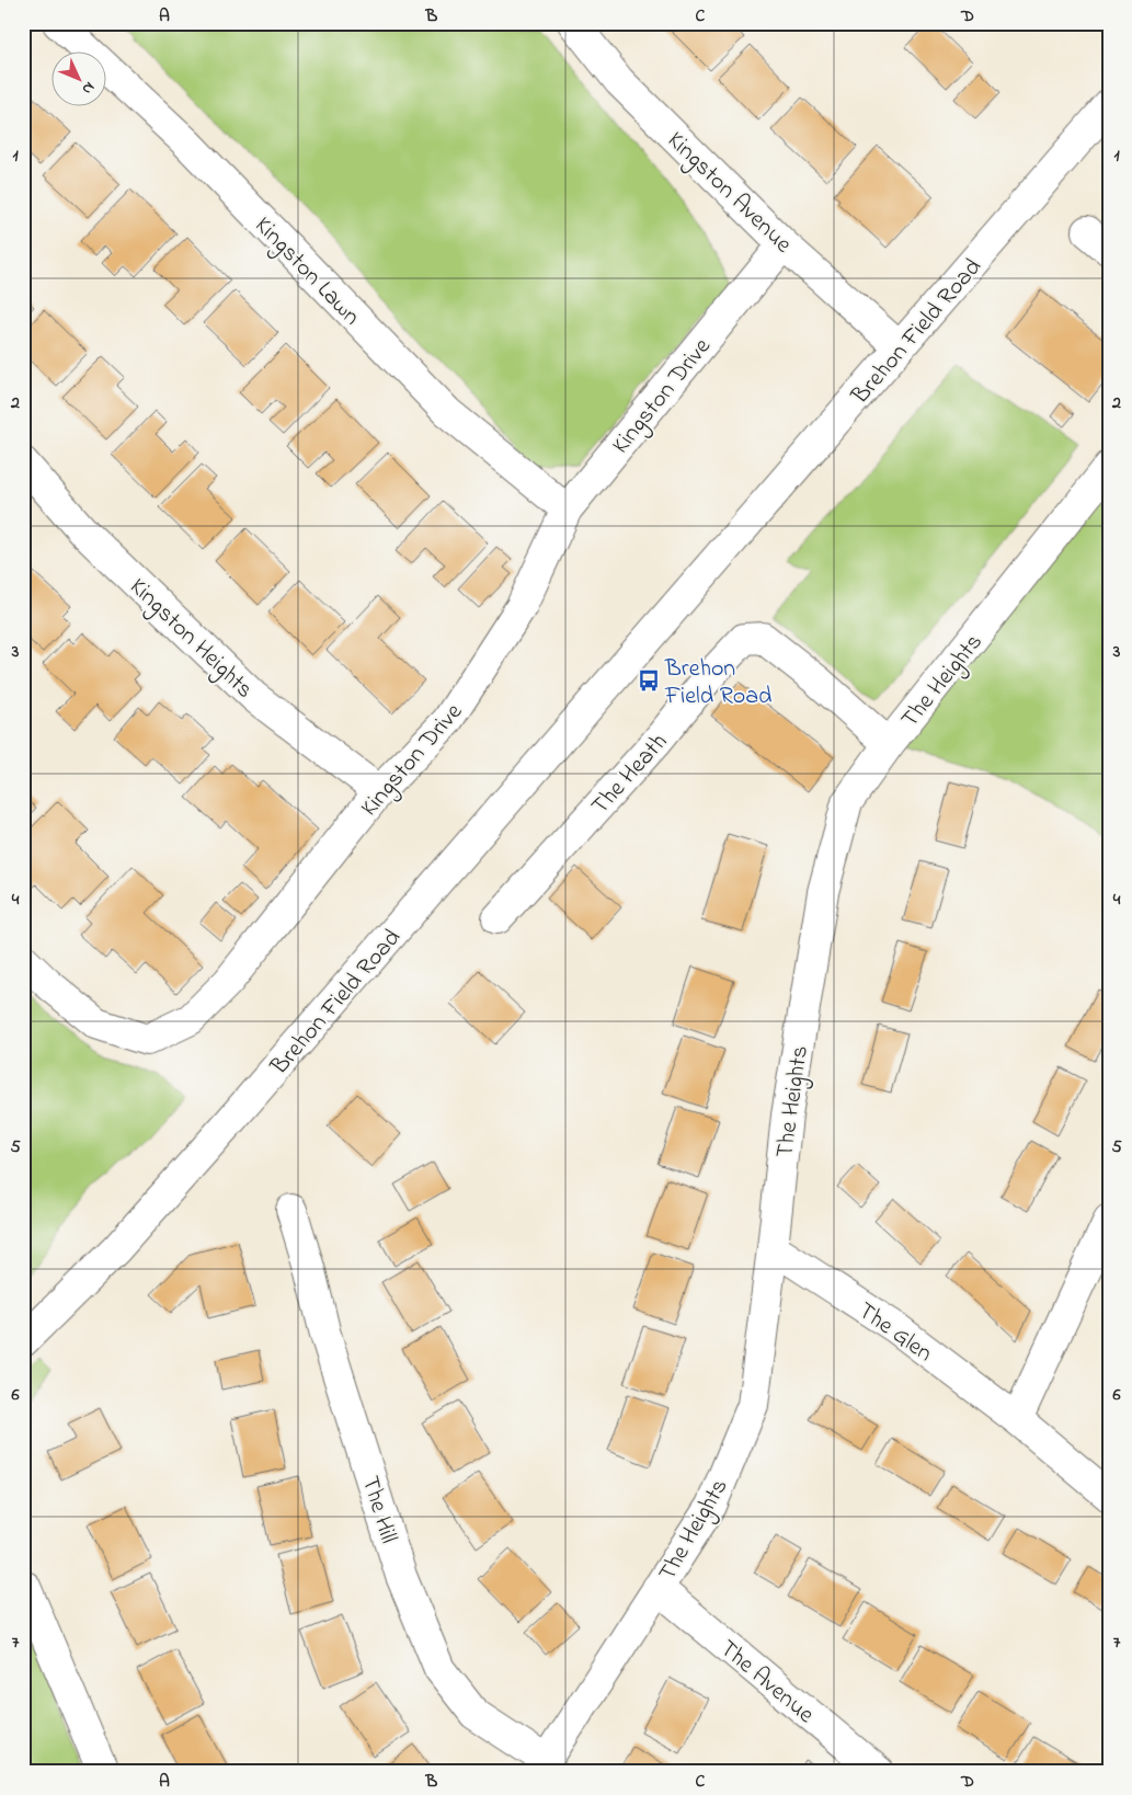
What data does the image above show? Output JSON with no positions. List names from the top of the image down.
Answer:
{
  "streets": {
    "street": [
      "Kingston Avenue",
      "Kingston Lawn",
      "Brehon Field Road",
      "Kingston Drive",
      "Kingston Heights",
      "The Heights",
      "The Heath",
      "The Glen",
      "The Hill",
      "The Avenue"
    ]
  },
  "crossings": [
    ["Kingston Avenue", "Brehon Field Road"],
    ["Kingston Avenue", "Kingston Drive"],
    ["Kingston Lawn", "Kingston Drive"],
    ["Kingston Drive", "Kingston Heights"],
    ["The Heights", "The Heath"],
    ["The Heights", "The Glen"],
    ["The Heights", "The Hill"],
    ["The Heights", "The Avenue"]
  ],
  "places": {
    "bus stop": ["Brehon Field Road"]
  },
  "north": "bottom right",
  "grid": {
    "columns": [
      "A",
      "B",
      "C",
      "D"
    ],
    "rows": [
      "1",
      "2",
      "3",
      "4",
      "5",
      "6",
      "7"
    ]
  }
}
